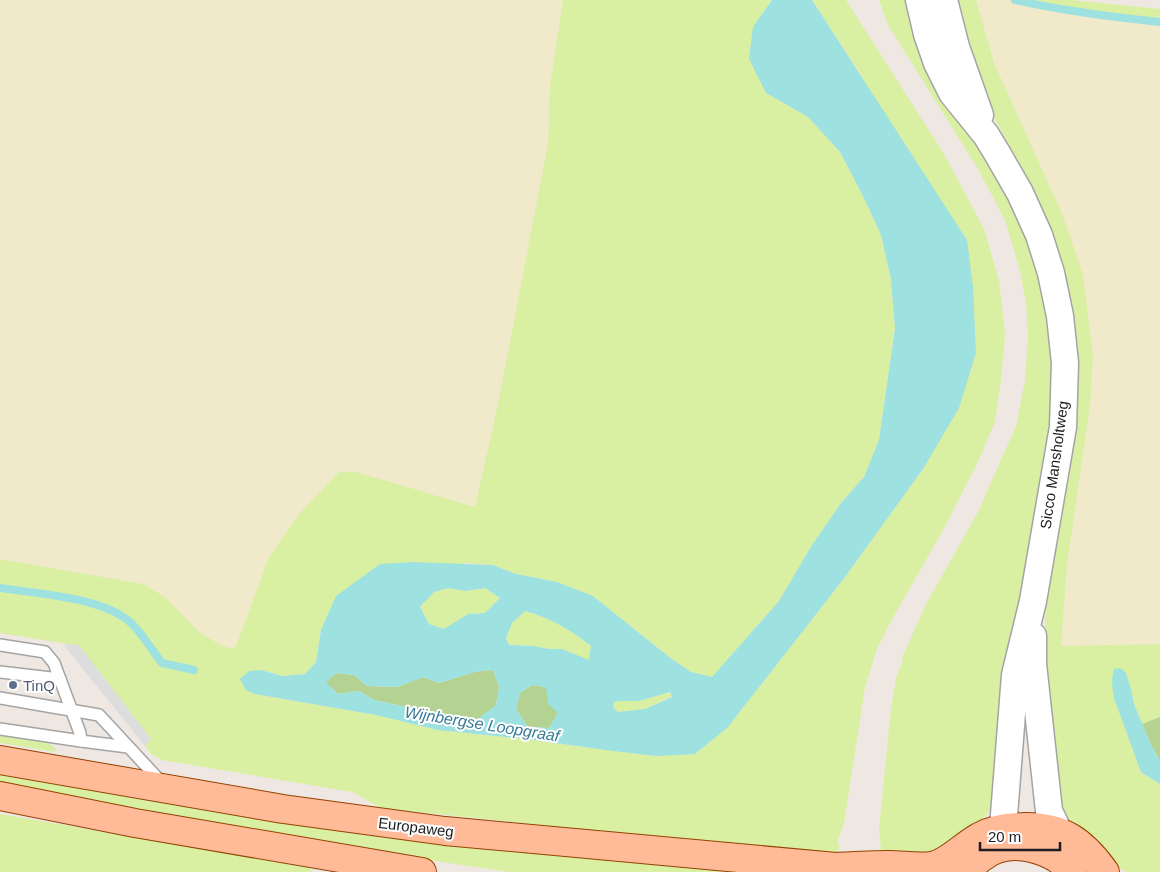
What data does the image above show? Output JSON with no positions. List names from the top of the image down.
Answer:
{
  "streets": {
    "main road": ["Europaweg"],
    "street": ["Sicco Mansholtweg"]
  },
  "crossings": [
    ["Sicco Mansholtweg", "Europaweg"]
  ],
  "water": ["Wijnbergse Loopgraaf"],
  "places": ["TinQ"],
  "scale_bar": "20 m"
}
